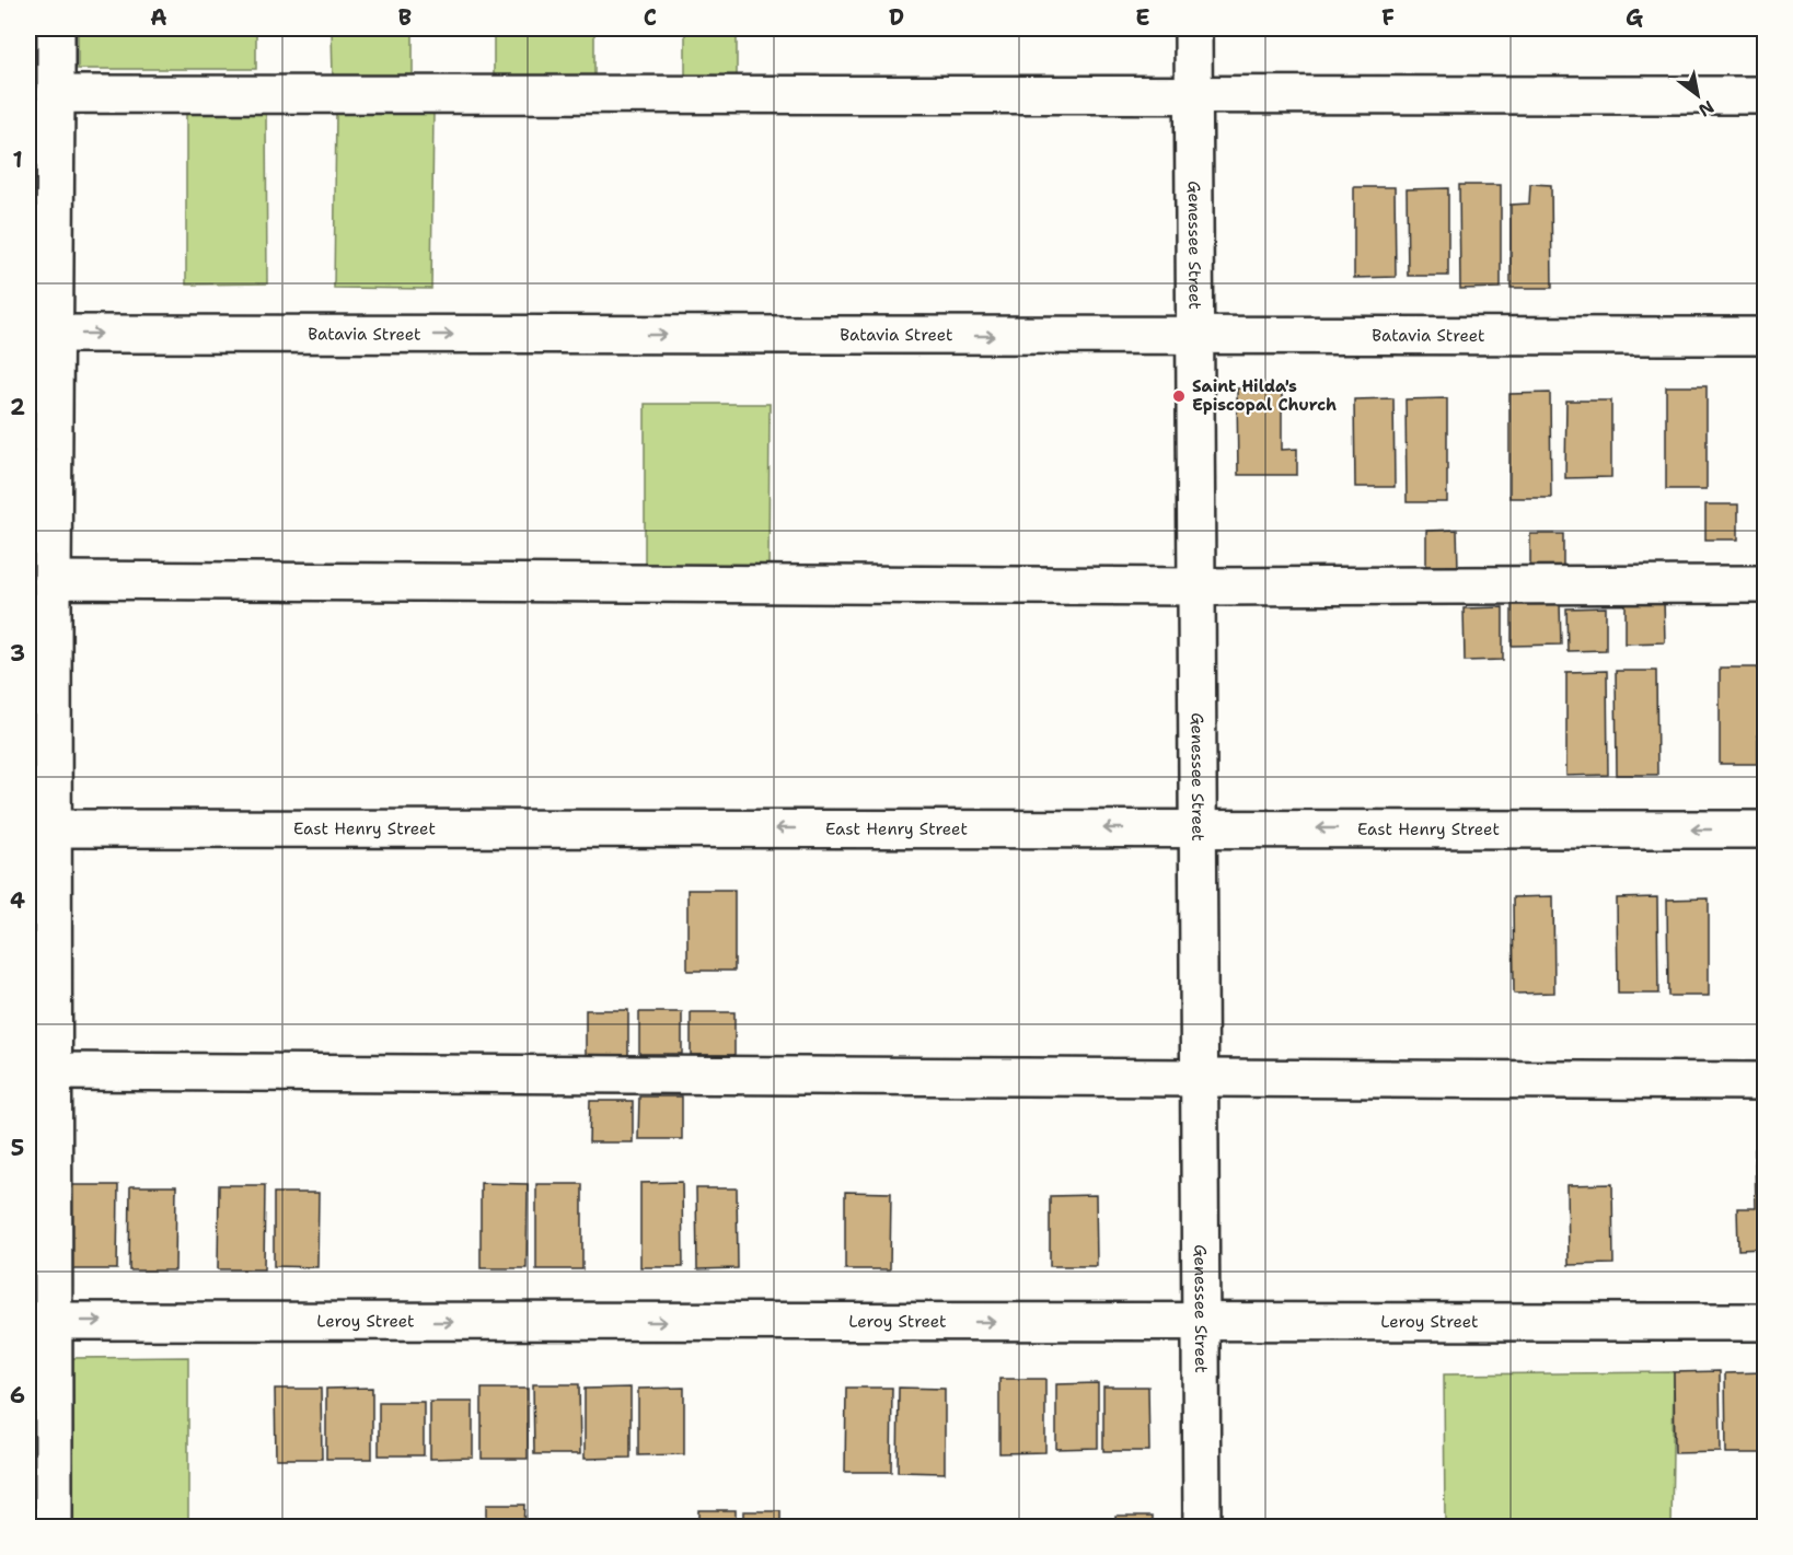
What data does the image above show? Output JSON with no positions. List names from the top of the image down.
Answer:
{
  "streets": {
    "street": [
      "Genessee Street",
      "Batavia Street",
      "East Henry Street",
      "Leroy Street"
    ]
  },
  "crossings": [
    ["Genessee Street", "Batavia Street"],
    ["Genessee Street", "East Henry Street"],
    ["Genessee Street", "Leroy Street"]
  ],
  "places": ["Saint Hilda's Episcopal Church"],
  "north": "bottom right",
  "grid": {
    "columns": [
      "A",
      "B",
      "C",
      "D",
      "E",
      "F",
      "G"
    ],
    "rows": [
      "1",
      "2",
      "3",
      "4",
      "5",
      "6"
    ]
  }
}
